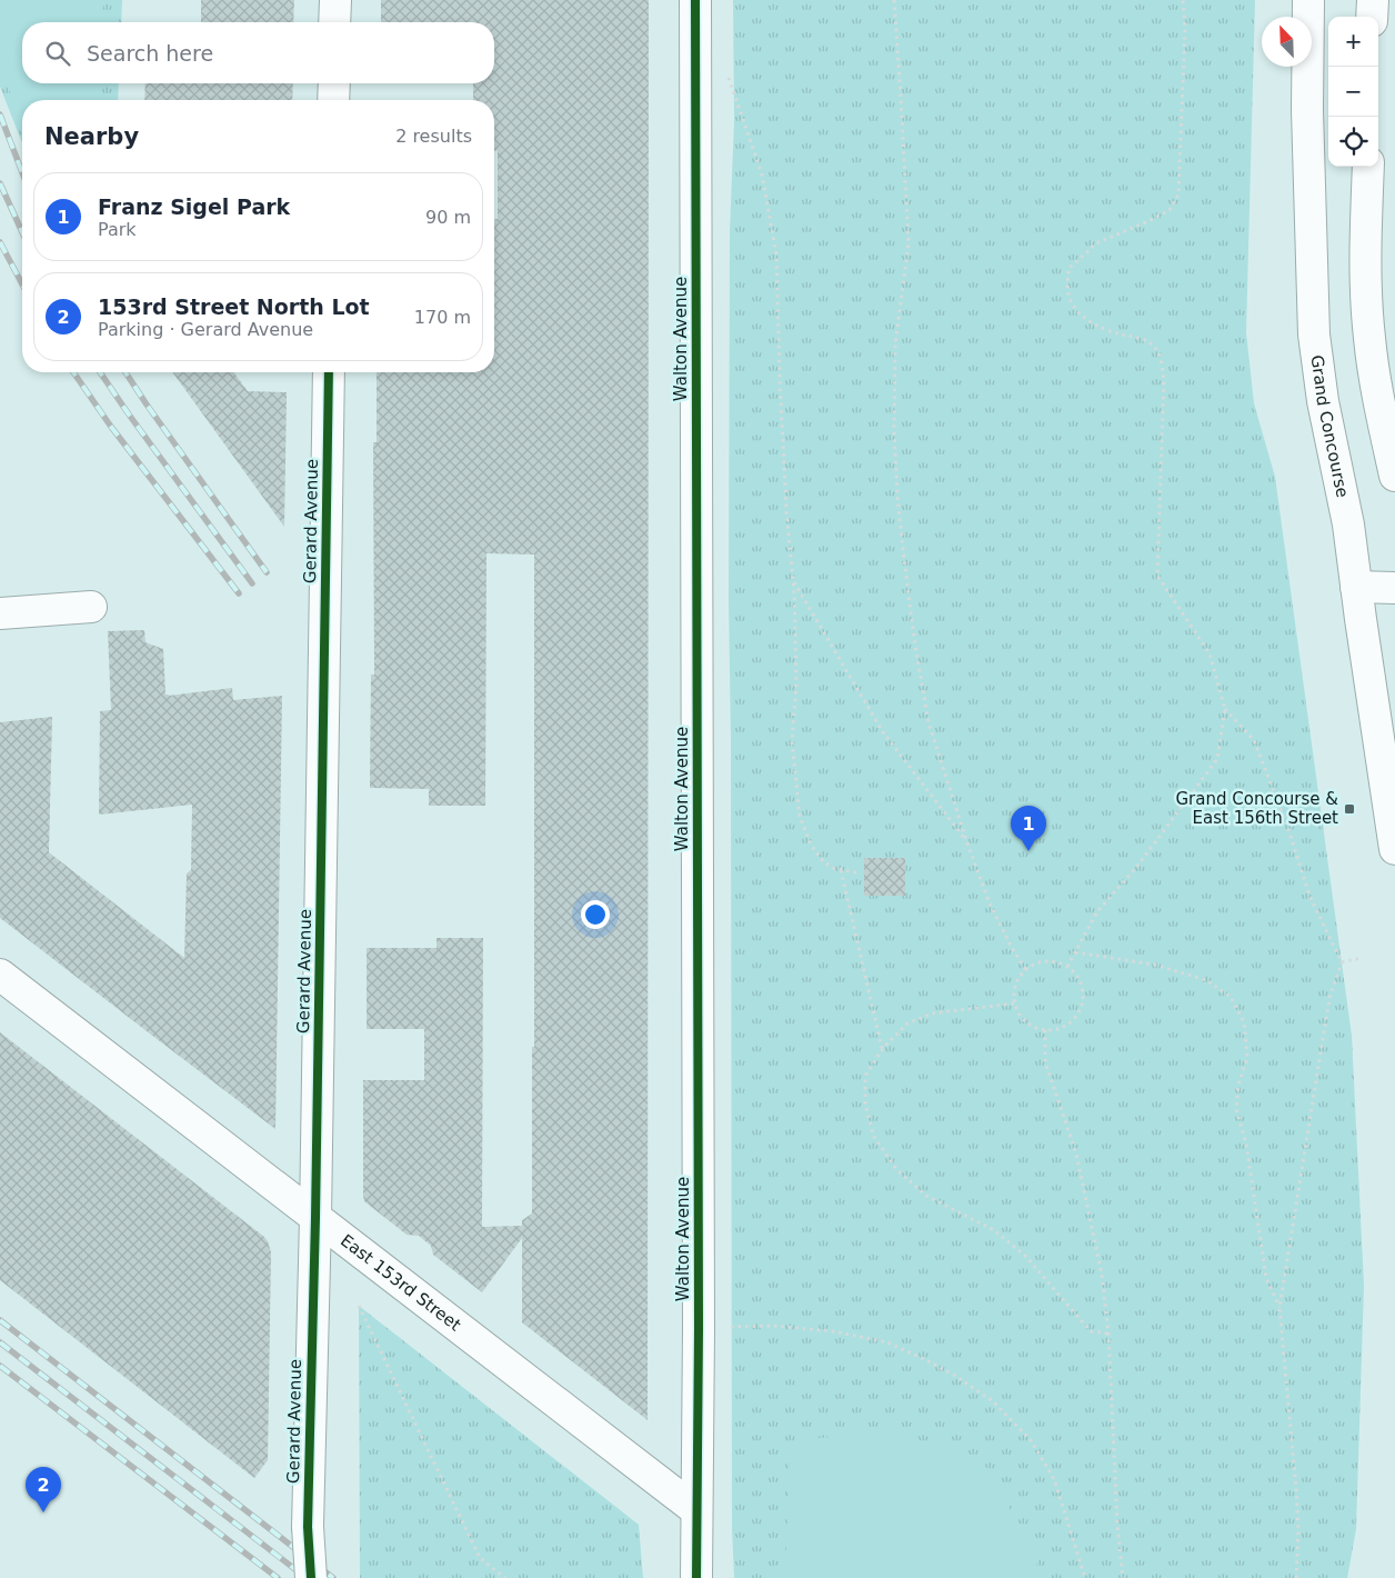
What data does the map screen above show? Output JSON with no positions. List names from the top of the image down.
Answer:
{
  "streets": {
    "street": [
      "Walton Avenue",
      "Grand Concourse",
      "Gerard Avenue",
      "East 153rd Street"
    ]
  },
  "crossings": [
    ["Walton Avenue", "East 153rd Street"],
    ["Gerard Avenue", "East 153rd Street"]
  ],
  "places": {
    "transit": ["Grand Concourse & East 156th Street"]
  },
  "north": "top left",
  "page": {
    "map_buttons": ["+", "−"],
    "search": "Search here",
    "heading": ["Nearby", "2 results"],
    "list": [
      {
        "mark": "1",
        "name": "Franz Sigel Park",
        "note": "Park",
        "value": "90 m"
      },
      {
        "mark": "2",
        "name": "153rd Street North Lot",
        "note": "Parking · Gerard Avenue",
        "value": "170 m"
      }
    ],
    "pins": ["1", "2"]
  }
}
